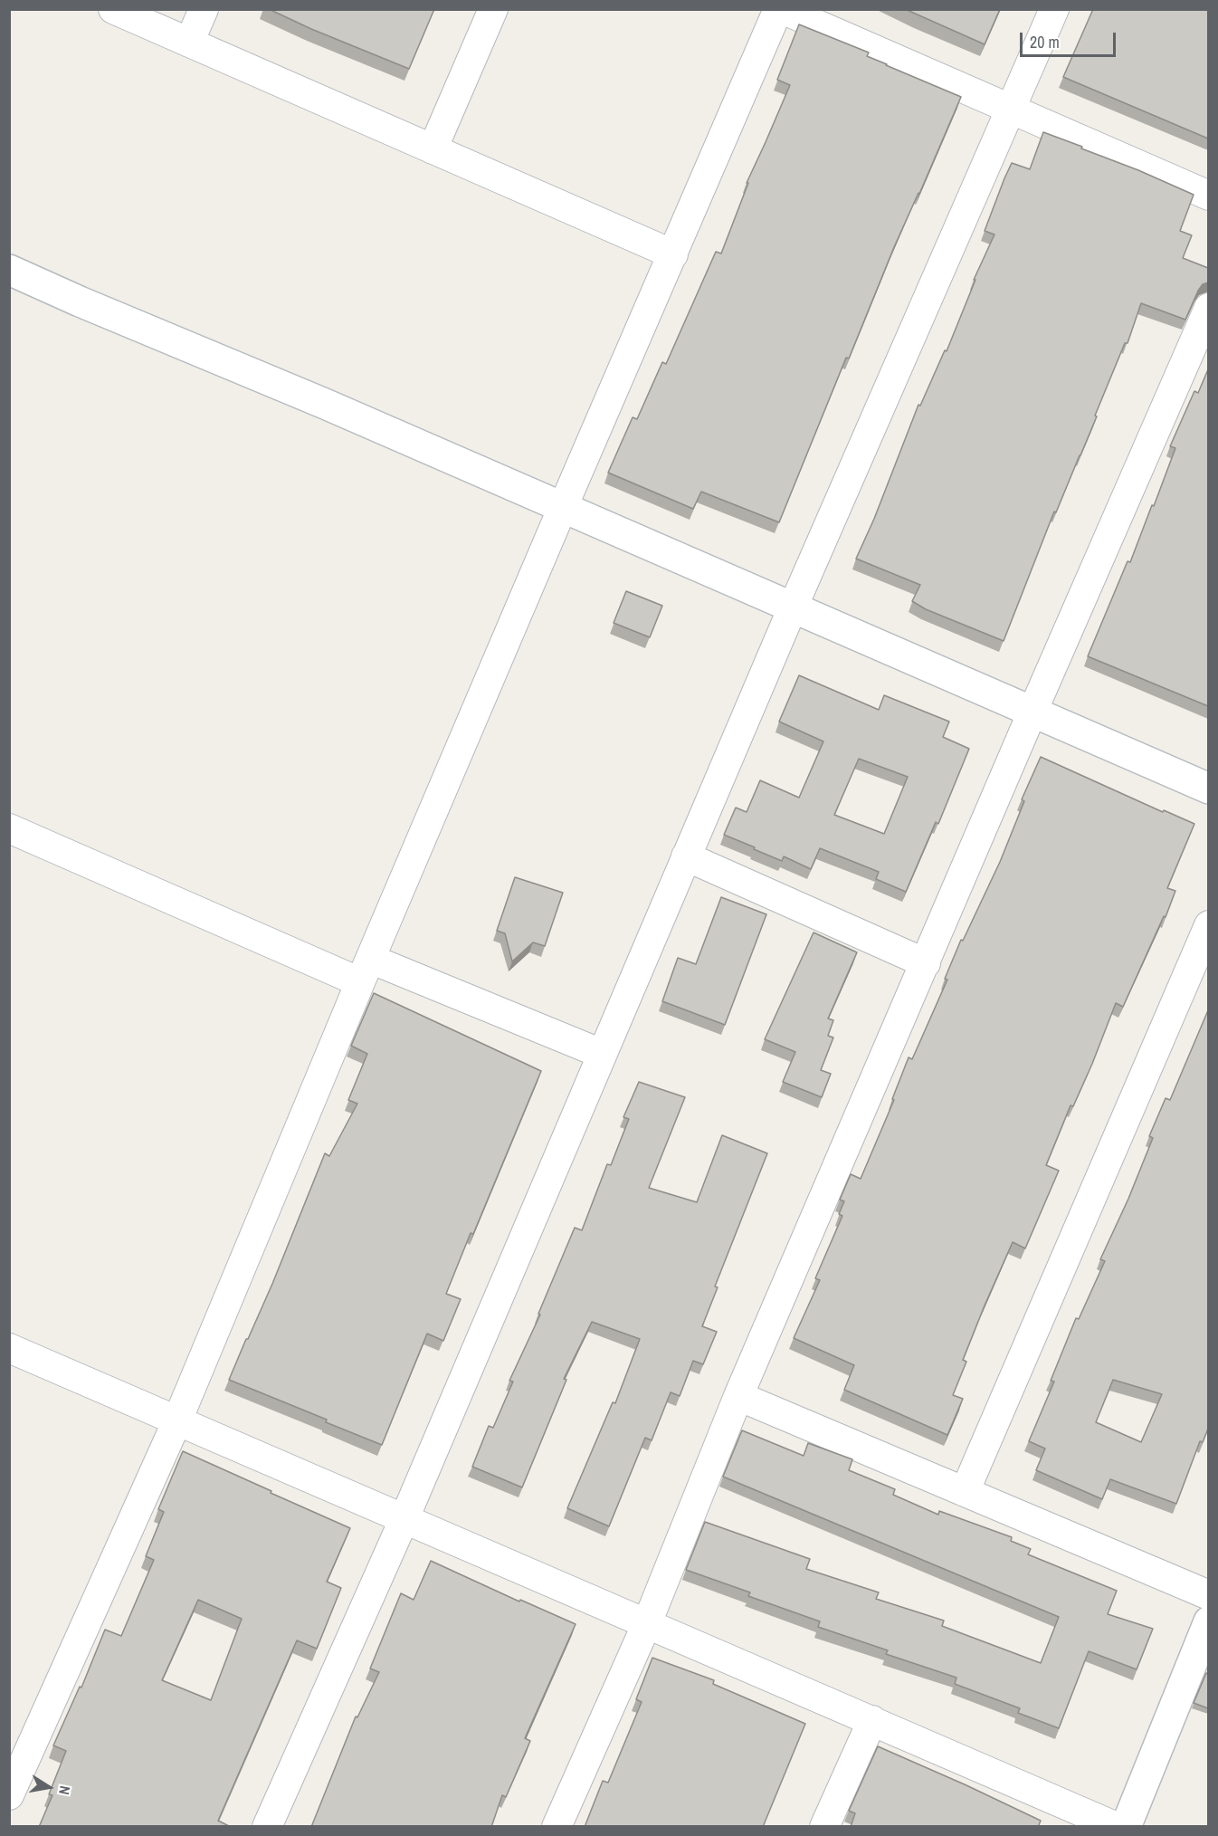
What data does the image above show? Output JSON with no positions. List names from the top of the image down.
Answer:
{
  "scale_bar": "20 m",
  "north": "right"
}
